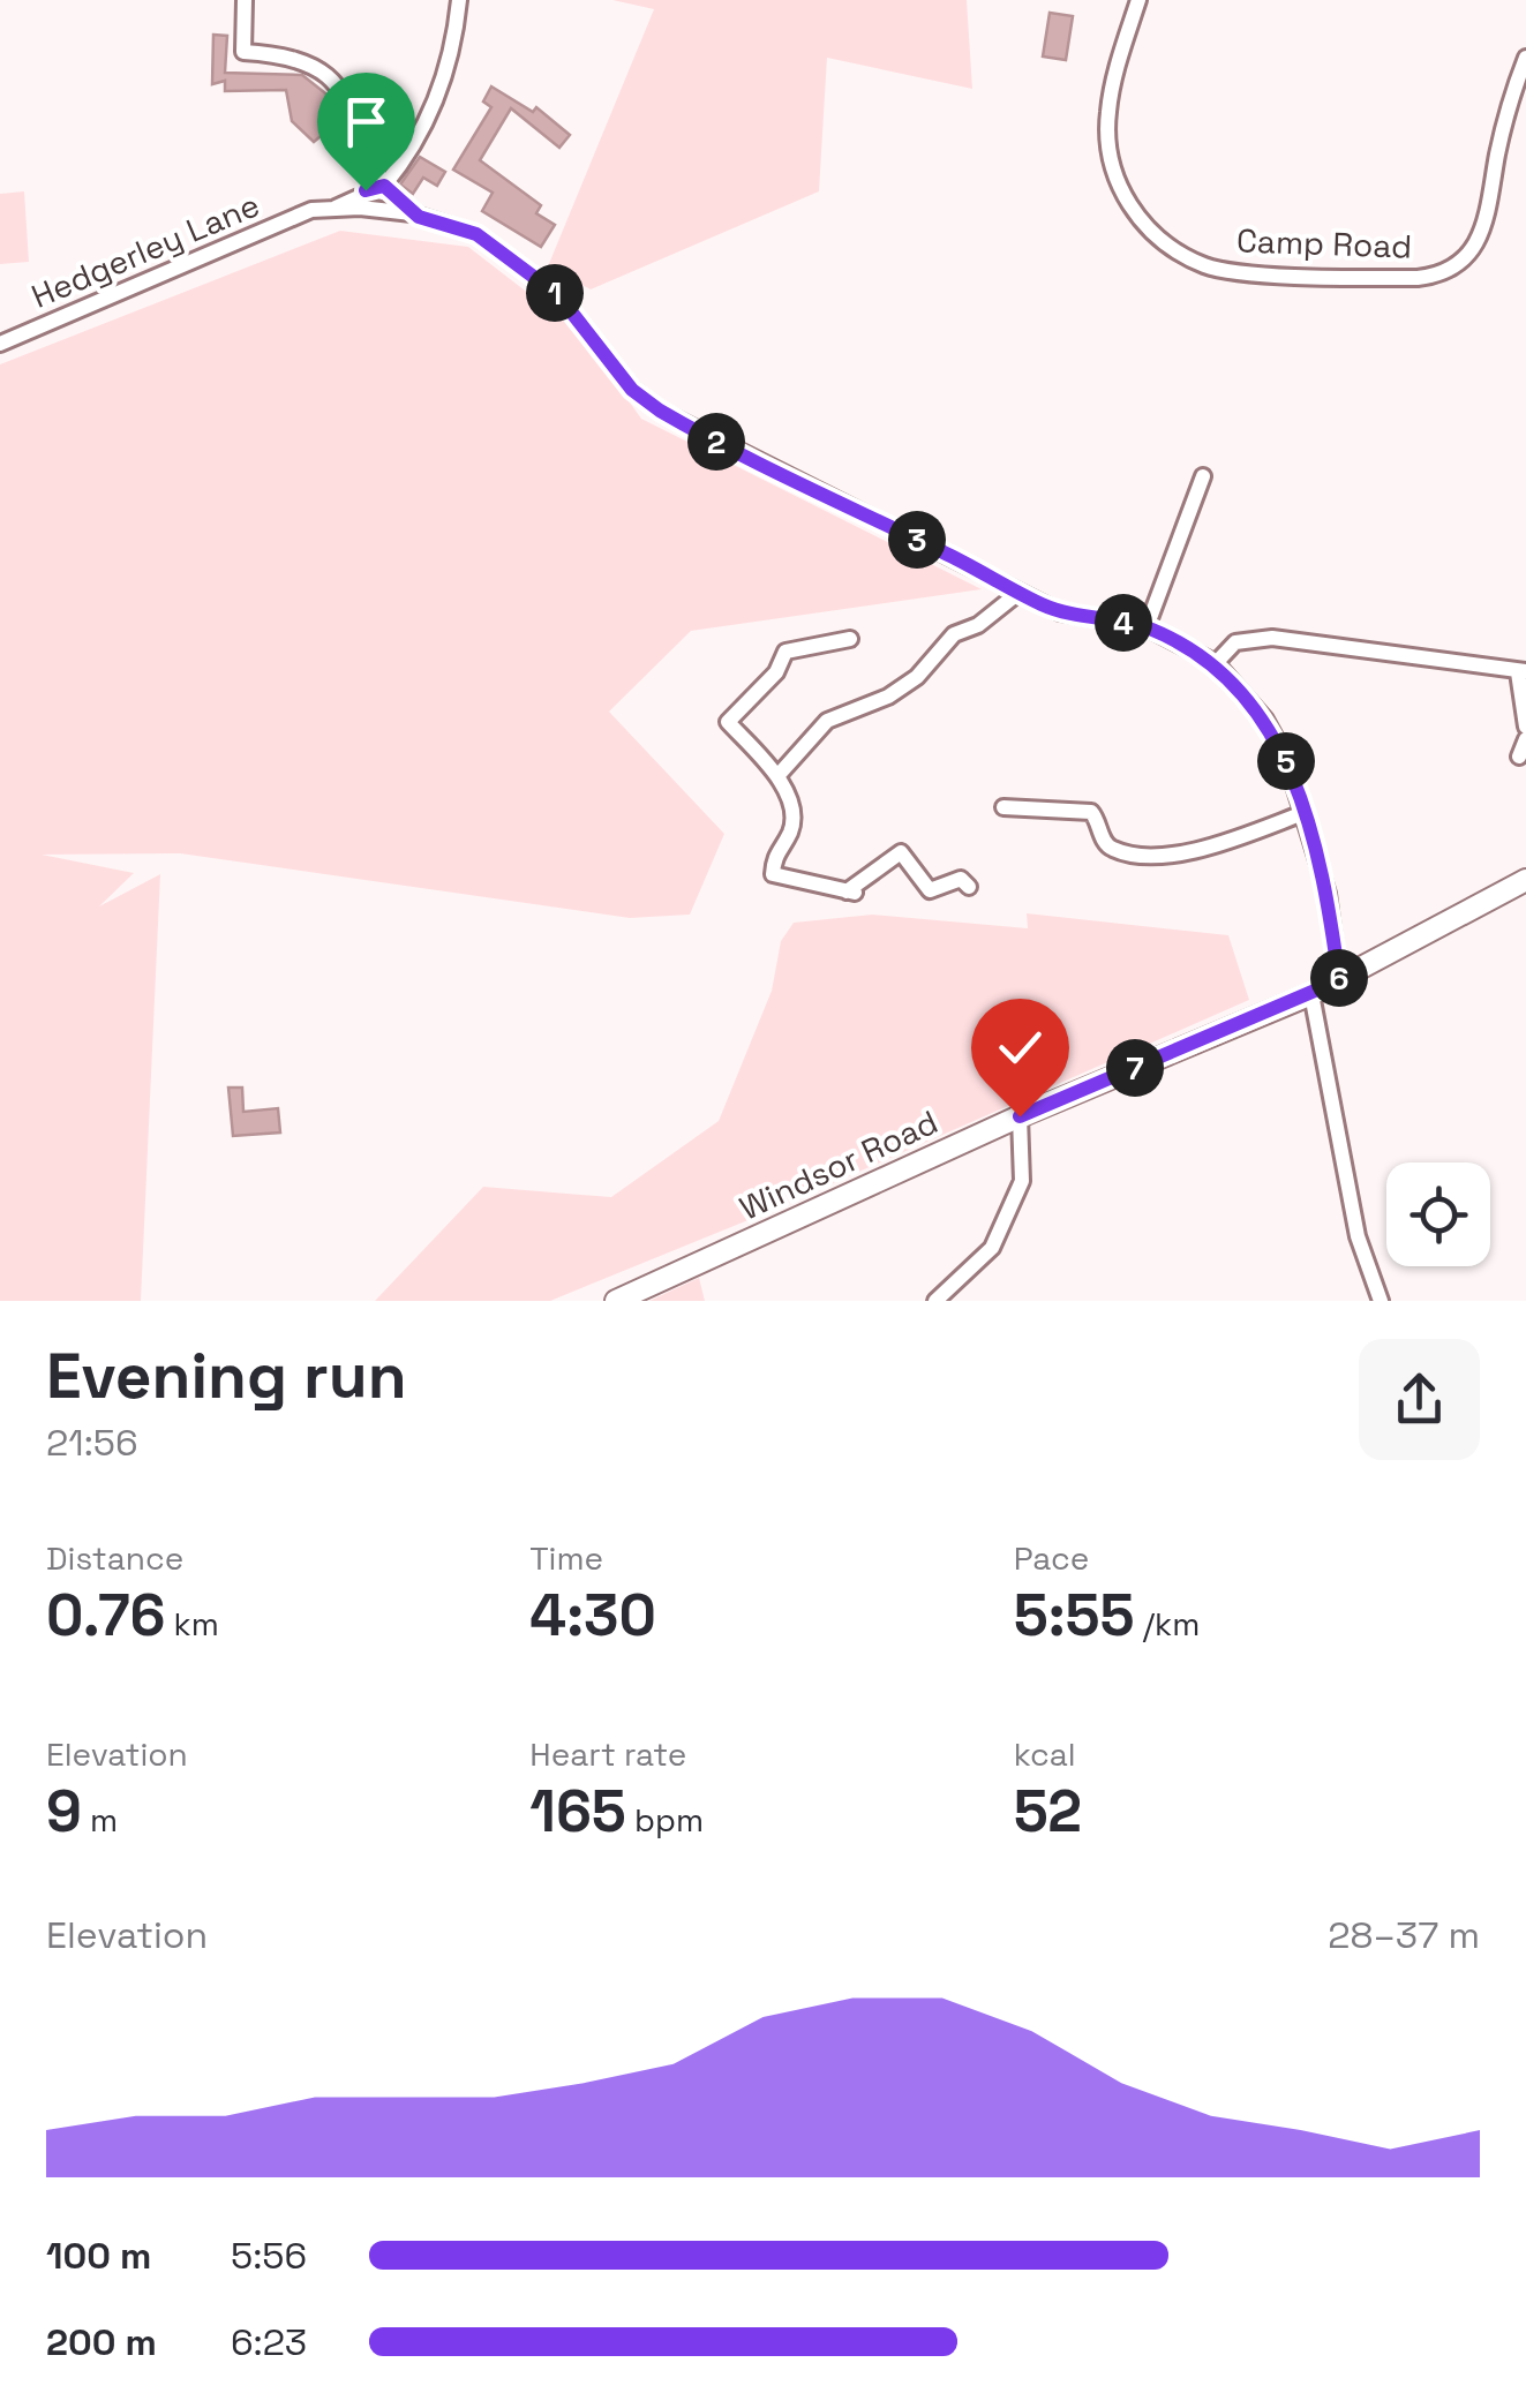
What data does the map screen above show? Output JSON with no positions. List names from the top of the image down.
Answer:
{
  "streets": {
    "main road": ["Windsor Road"],
    "street": ["Camp Road", "Hedgerley Lane"]
  },
  "crossings": [
    ["Hedgerley Lane", "Windsor Road"]
  ],
  "page": {
    "pins": [
      "1",
      "2",
      "3",
      "4",
      "5",
      "6",
      "7"
    ],
    "heading": ["Evening run", "21:56"],
    "stats": [
      ["Distance", "0.76 km"],
      ["Time", "4:30"],
      ["Pace", "5:55 /km"],
      ["Elevation", "9 m"],
      ["Heart rate", "165 bpm"],
      ["kcal", "52"]
    ],
    "chart": ["Elevation", "28–37 m"],
    "list": [
      {
        "name": "100 m",
        "note": "5:56"
      },
      {
        "name": "200 m",
        "note": "6:23"
      }
    ]
  }
}
